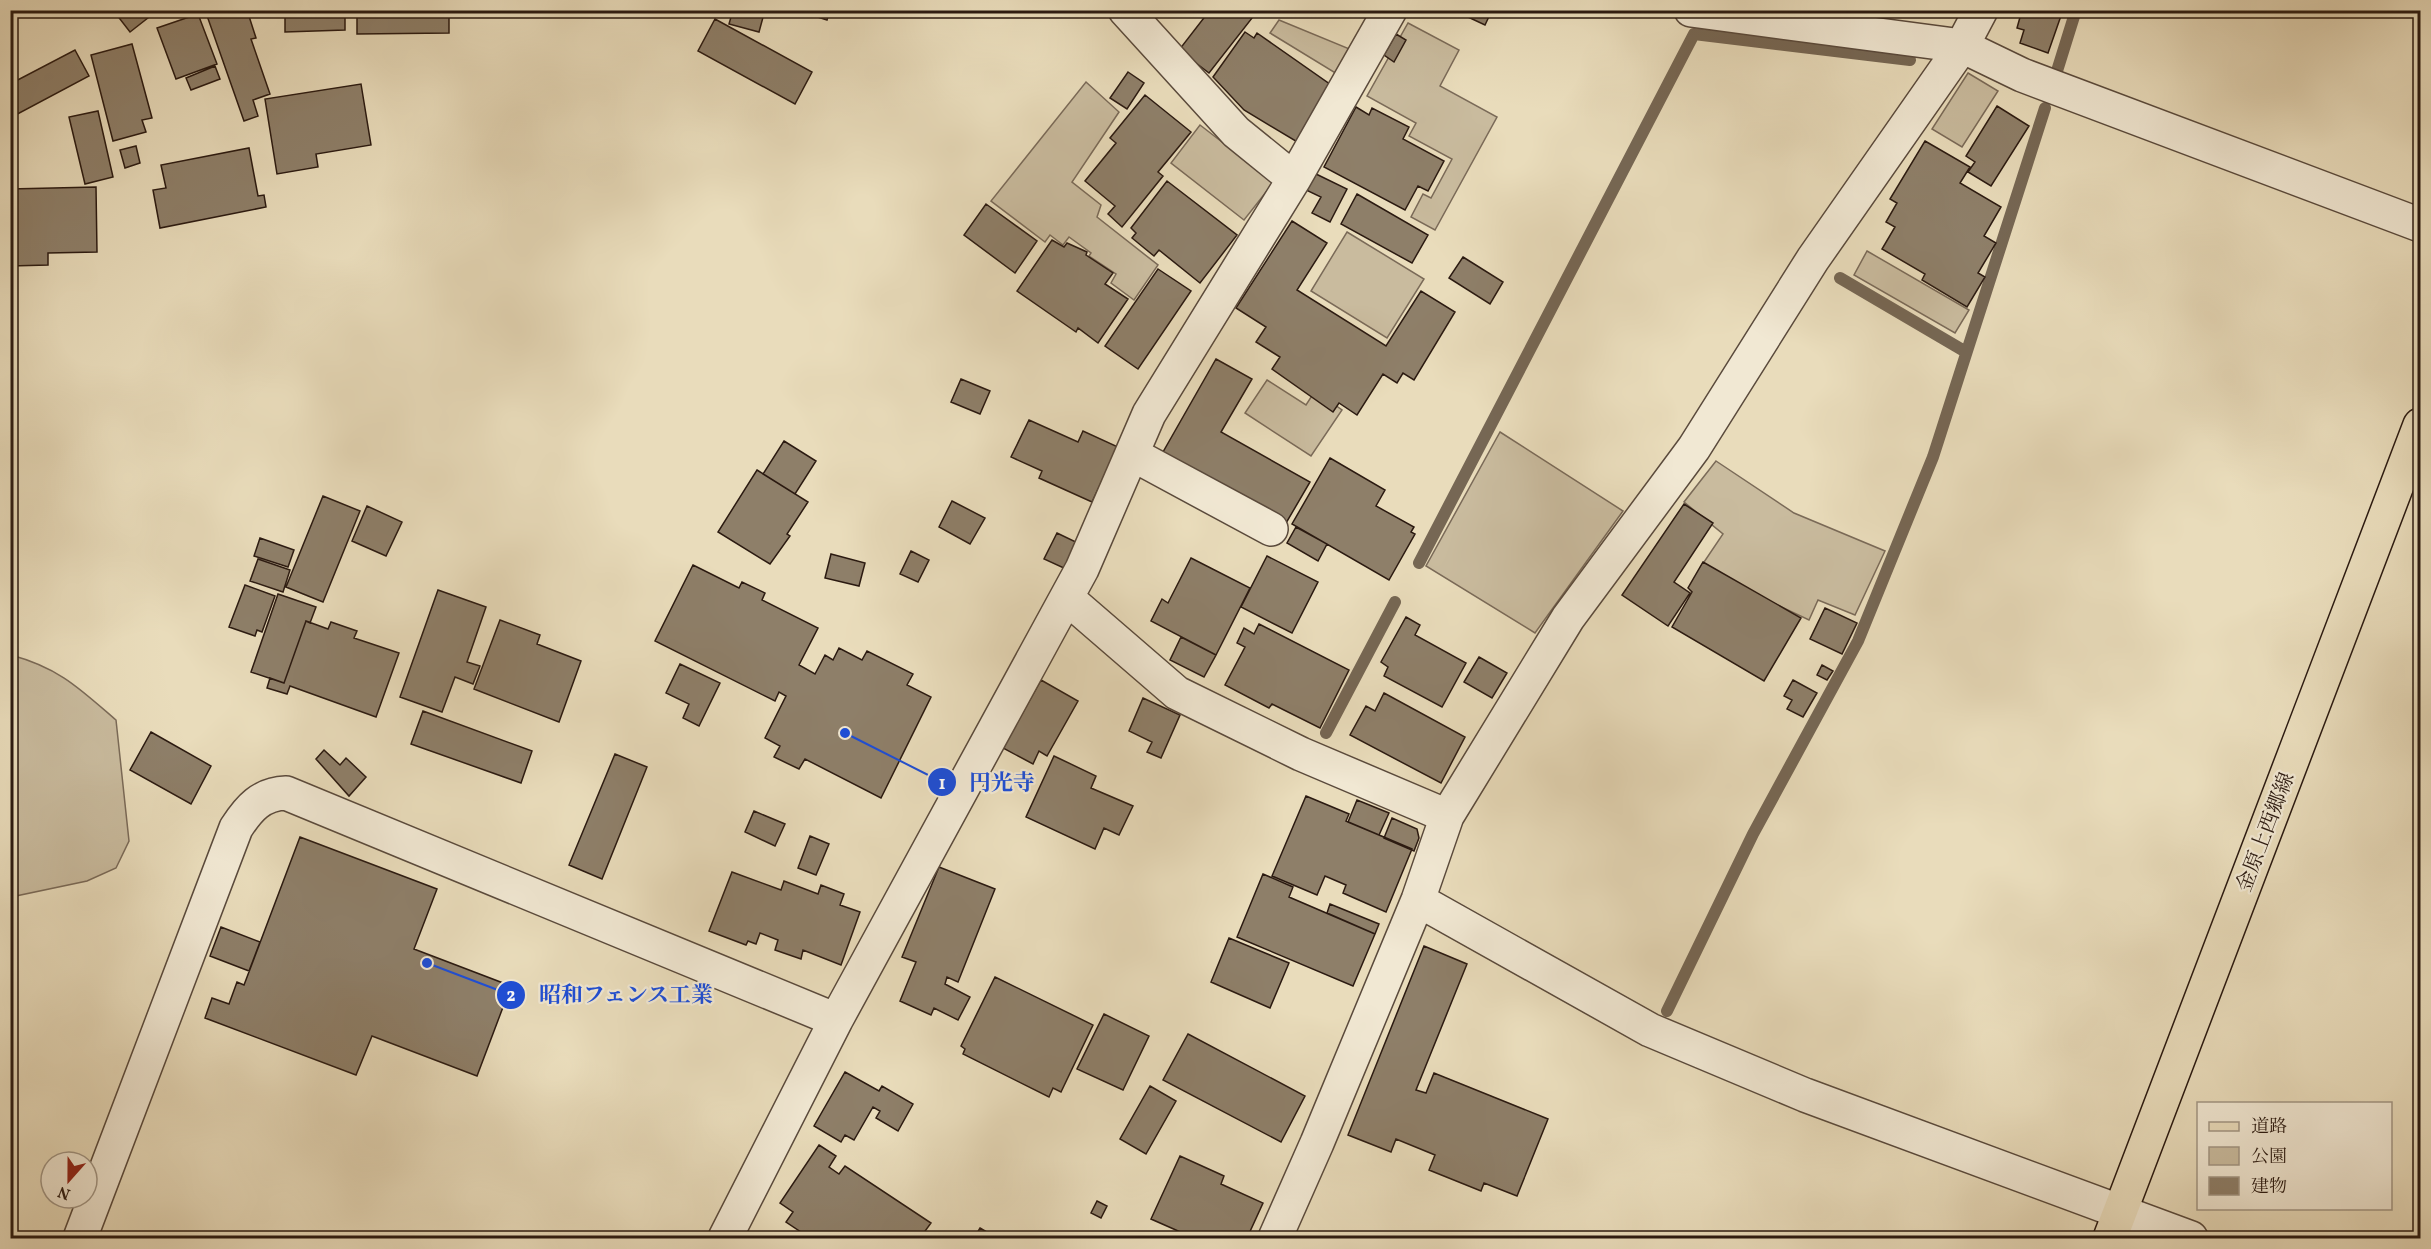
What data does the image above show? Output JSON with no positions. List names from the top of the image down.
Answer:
{
  "streets": {
    "main road": ["金原上西郷線"]
  },
  "places": ["円光寺", "昭和フェンス工業"],
  "legend": ["道路", "公園", "建物"],
  "north": "bottom"
}
